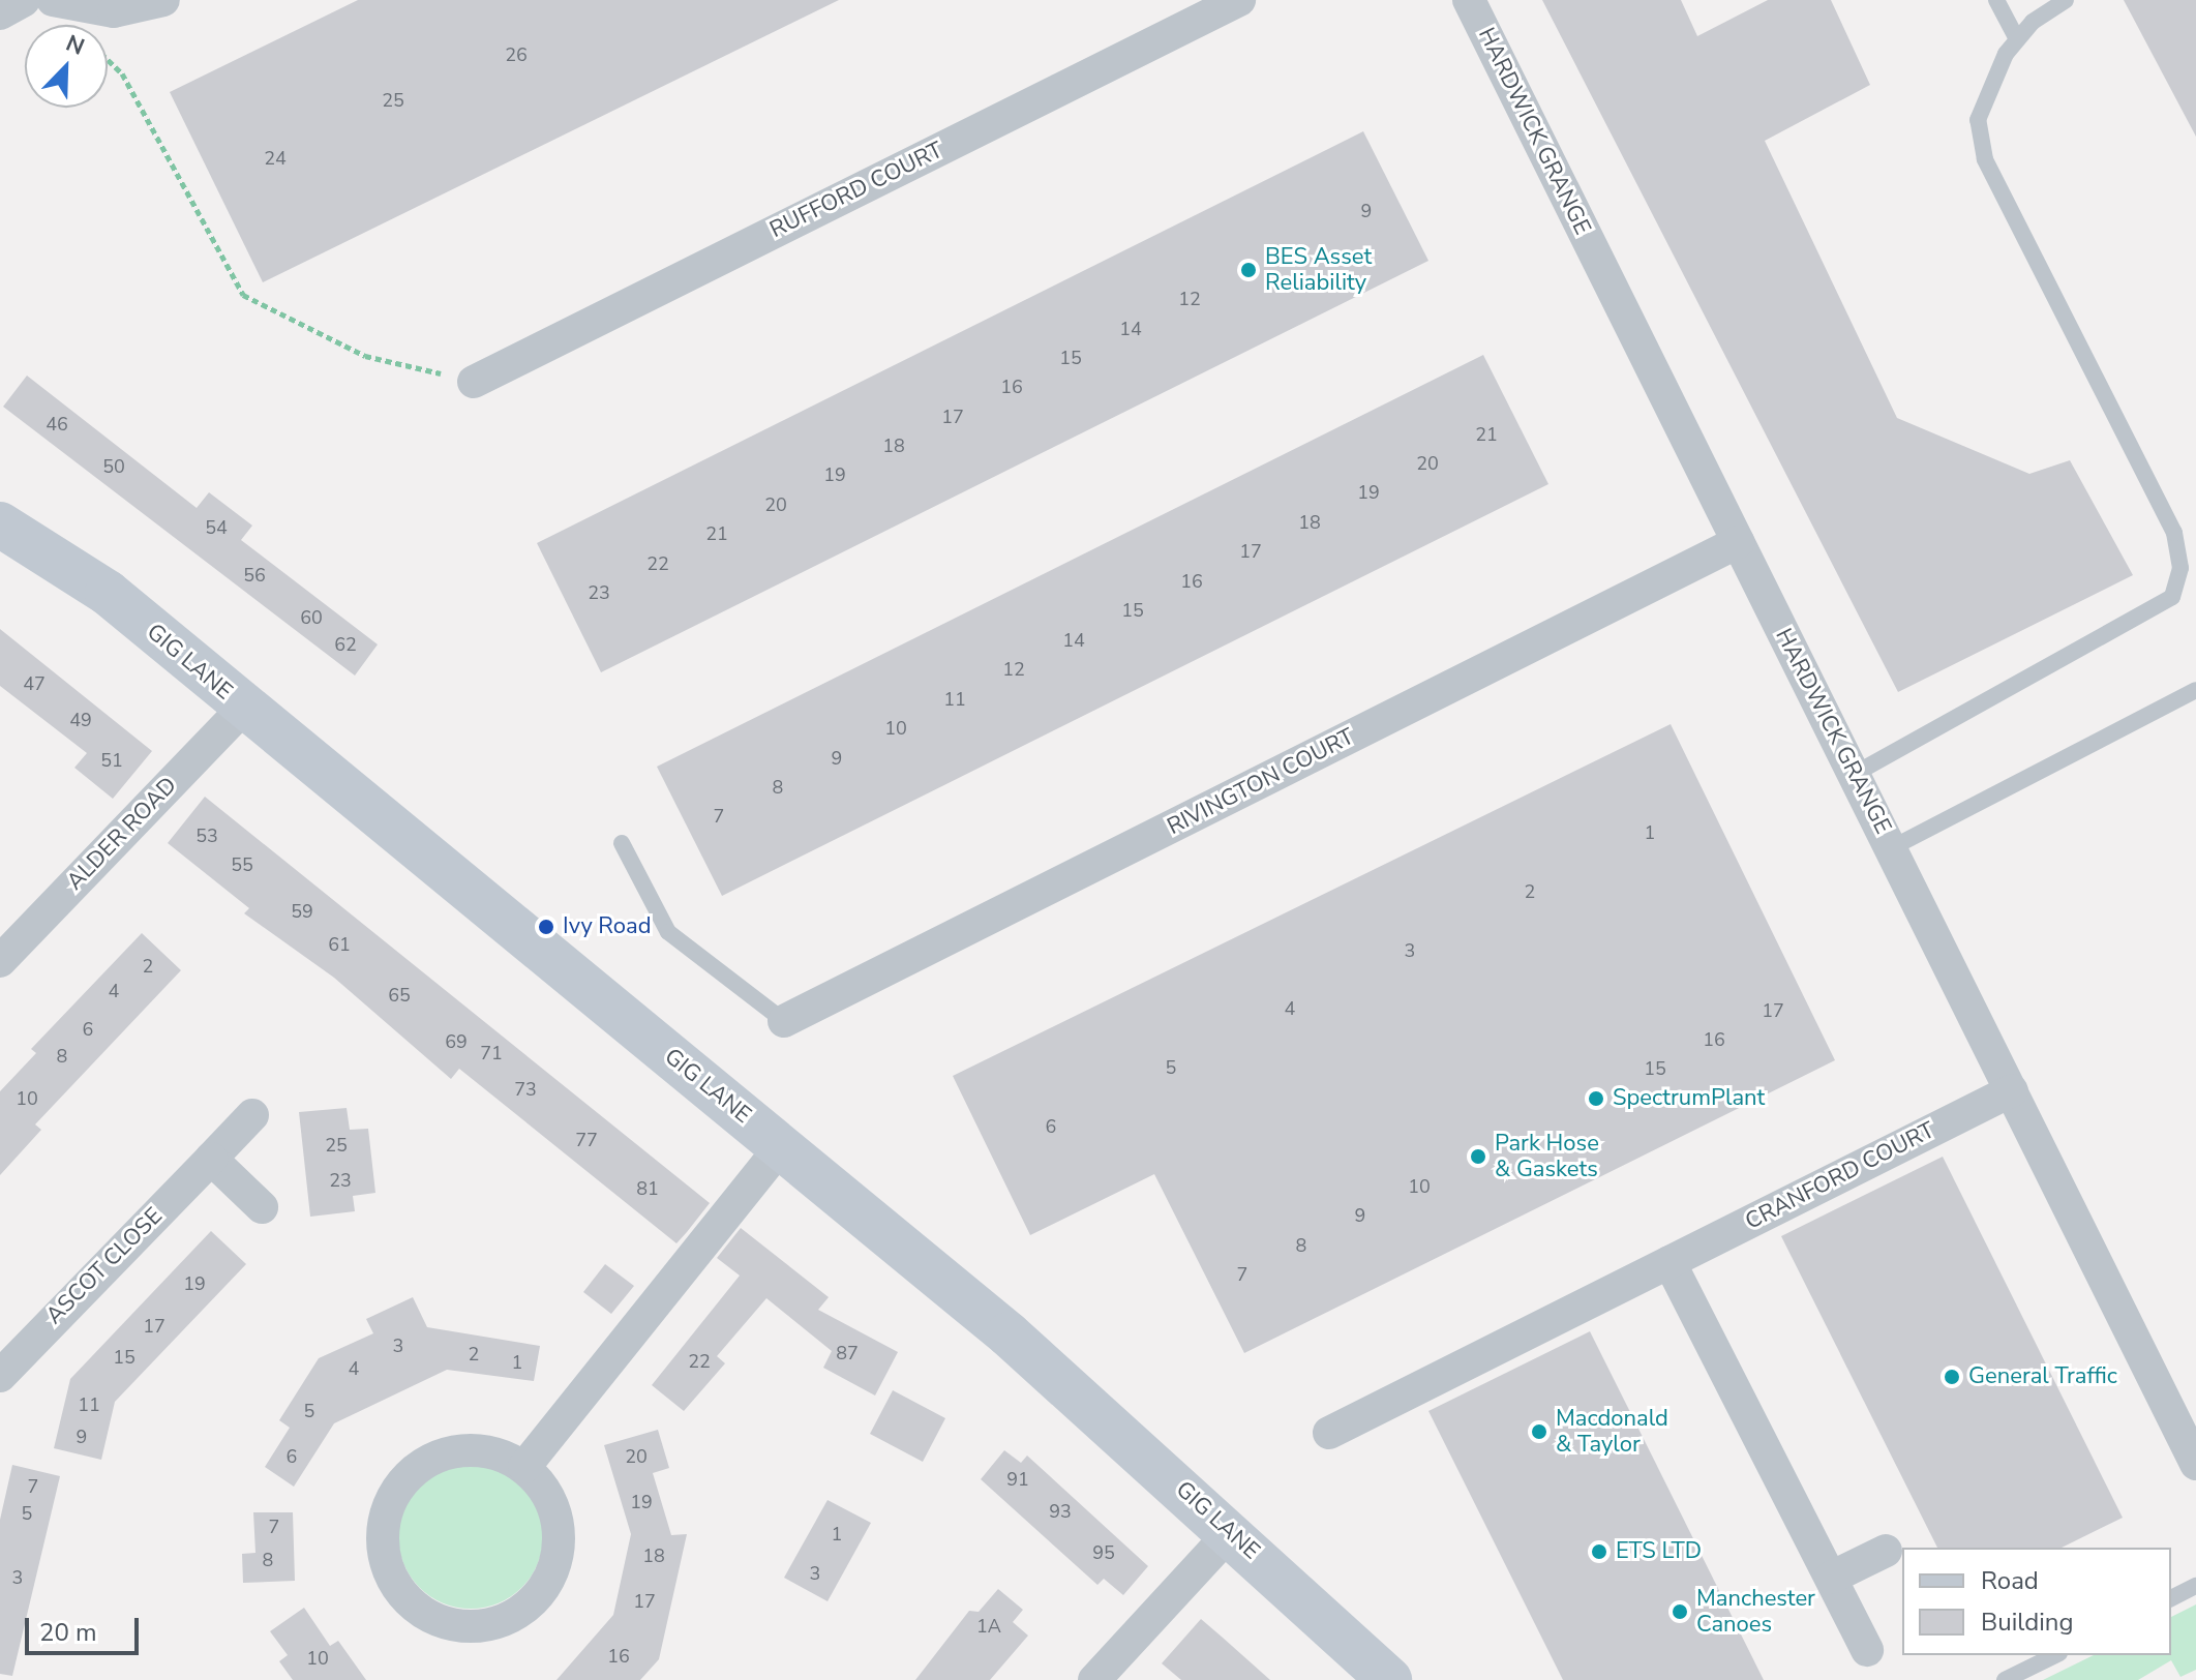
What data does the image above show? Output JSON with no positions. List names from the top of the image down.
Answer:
{
  "streets": {
    "street": [
      "HARDWICK GRANGE",
      "RUFFORD COURT",
      "GIG LANE",
      "RIVINGTON COURT",
      "ALDER ROAD",
      "CRANFORD COURT",
      "ASCOT CLOSE"
    ]
  },
  "crossings": [
    ["HARDWICK GRANGE", "RIVINGTON COURT"],
    ["HARDWICK GRANGE", "CRANFORD COURT"],
    ["GIG LANE", "ALDER ROAD"]
  ],
  "places": [
    "BES Asset Reliability",
    "Ivy Road",
    "SpectrumPlant",
    "Park Hose & Gaskets",
    "General Traffic",
    "Macdonald & Taylor",
    "ETS LTD",
    "Manchester Canoes"
  ],
  "house_numbers": [
    "26",
    "25",
    "24",
    "9",
    "12",
    "14",
    "15",
    "16",
    "17",
    "46",
    "21",
    "18",
    "20",
    "50",
    "19",
    "19",
    "20",
    "18",
    "54",
    "21",
    "17",
    "22",
    "56",
    "16",
    "23",
    "15",
    "60",
    "14",
    "62",
    "12",
    "47",
    "11",
    "49",
    "10",
    "9",
    "51",
    "8",
    "7",
    "1",
    "53",
    "55",
    "2",
    "59",
    "61",
    "3",
    "2",
    "4",
    "65",
    "4",
    "17",
    "6",
    "16",
    "69",
    "71",
    "8",
    "5",
    "15",
    "73",
    "10",
    "6",
    "77",
    "25",
    "23",
    "10",
    "81",
    "9",
    "8",
    "7",
    "19",
    "17",
    "3",
    "87",
    "2",
    "15",
    "22",
    "1",
    "4",
    "11",
    "5",
    "9",
    "6",
    "20",
    "91",
    "7",
    "19",
    "93",
    "5",
    "7",
    "1",
    "95",
    "18",
    "8",
    "3",
    "3",
    "17",
    "1A",
    "16",
    "10"
  ],
  "legend": ["Road", "Building"],
  "scale_bar": "20 m",
  "north": "top right"
}
